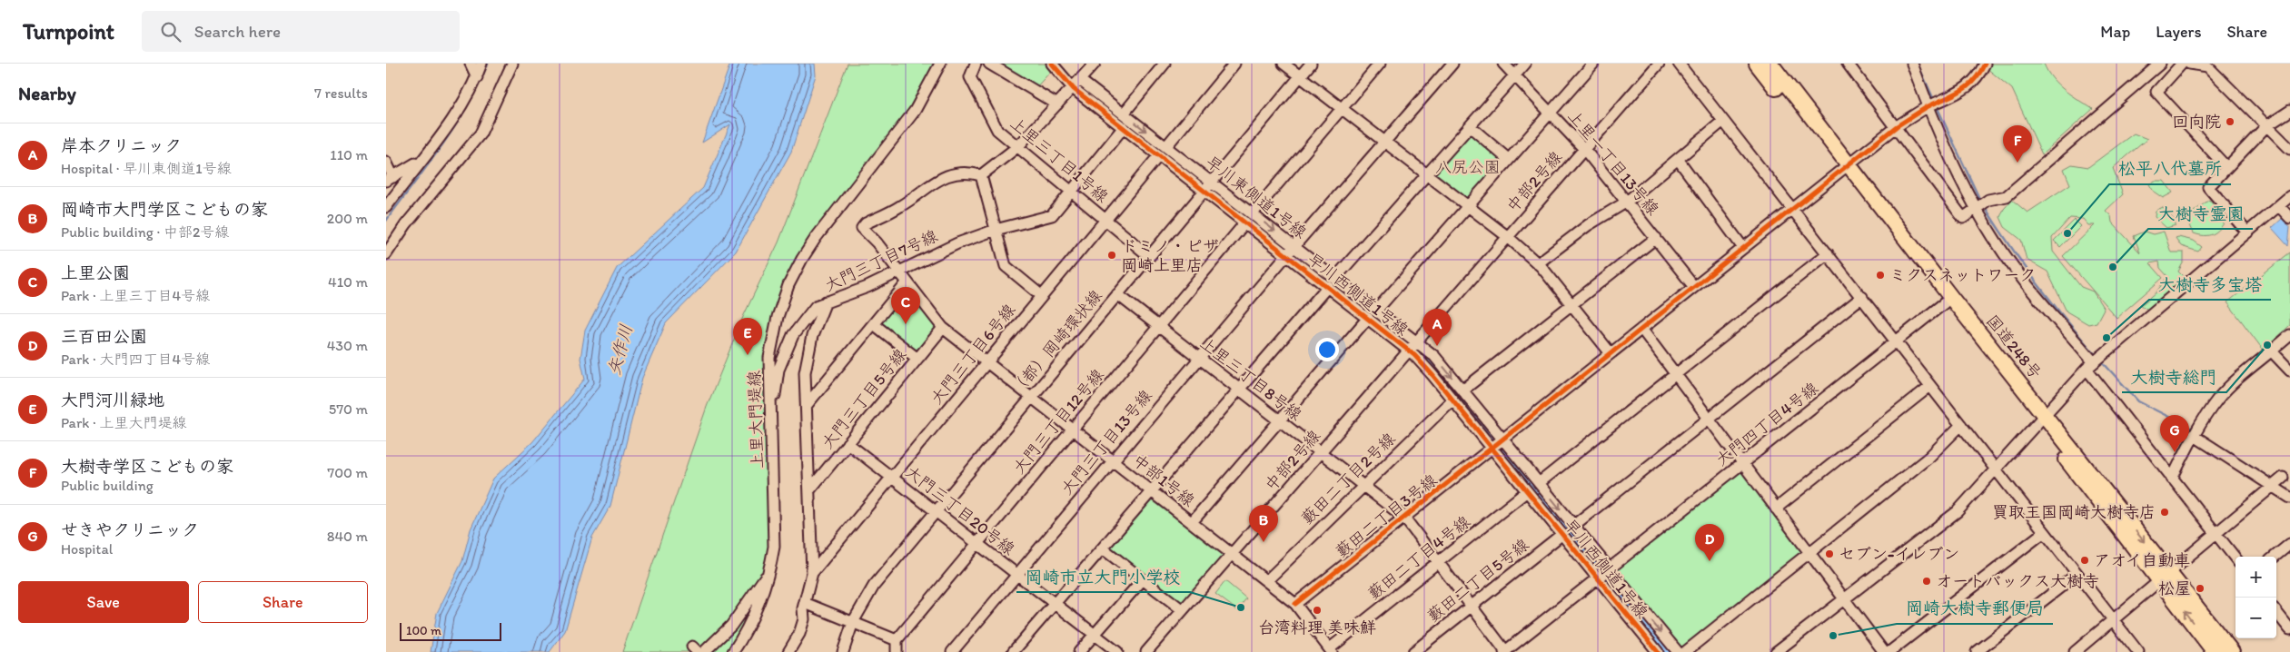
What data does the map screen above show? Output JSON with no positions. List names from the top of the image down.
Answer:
{
  "streets": {
    "highway": ["国道248号"],
    "street": [
      "上里三丁目1号線",
      "上里一丁目13号線",
      "中部2号線",
      "早川東側道1号線",
      "大門三丁目7号線",
      "早川西側道1号線",
      "（都）岡崎環状線",
      "大門三丁目6号線",
      "上里三丁目8号線",
      "大門三丁目5号線",
      "上里大門堤線",
      "大門三丁目12号線",
      "大門四丁目4号線",
      "大門三丁目13号線",
      "藪田二丁目2号線",
      "中部1号線",
      "大門三丁目20号線",
      "藪田二丁目3号線",
      "藪田二丁目4号線",
      "藪田二丁目5号線"
    ]
  },
  "crossings": [
    ["上里三丁目1号線", "大門三丁目7号線"],
    ["上里三丁目1号線", "（都）岡崎環状線"],
    ["上里三丁目1号線", "大門三丁目6号線"],
    ["上里一丁目13号線", "中部2号線"],
    ["上里一丁目13号線", "藪田二丁目3号線"],
    ["中部2号線", "早川東側道1号線"],
    ["中部2号線", "早川西側道1号線"],
    ["中部2号線", "上里三丁目8号線"],
    ["中部2号線", "中部1号線"],
    ["早川東側道1号線", "早川西側道1号線"],
    ["早川東側道1号線", "（都）岡崎環状線"],
    ["早川東側道1号線", "大門三丁目13号線"],
    ["早川東側道1号線", "藪田二丁目3号線"],
    ["大門三丁目7号線", "早川西側道1号線"],
    ["大門三丁目7号線", "大門三丁目6号線"],
    ["大門三丁目7号線", "大門三丁目5号線"],
    ["大門三丁目7号線", "中部1号線"],
    ["早川西側道1号線", "（都）岡崎環状線"],
    ["早川西側道1号線", "大門三丁目6号線"],
    ["早川西側道1号線", "大門三丁目12号線"],
    ["早川西側道1号線", "大門四丁目4号線"],
    ["早川西側道1号線", "大門三丁目13号線"],
    ["早川西側道1号線", "藪田二丁目2号線"],
    ["早川西側道1号線", "藪田二丁目3号線"],
    ["早川西側道1号線", "藪田二丁目4号線"],
    ["早川西側道1号線", "藪田二丁目5号線"],
    ["（都）岡崎環状線", "上里三丁目8号線"],
    ["（都）岡崎環状線", "中部1号線"],
    ["（都）岡崎環状線", "大門三丁目20号線"],
    ["国道248号", "大門四丁目4号線"],
    ["国道248号", "藪田二丁目3号線"],
    ["大門三丁目6号線", "中部1号線"],
    ["大門三丁目6号線", "大門三丁目20号線"],
    ["上里三丁目8号線", "大門三丁目12号線"],
    ["上里三丁目8号線", "大門三丁目13号線"],
    ["上里三丁目8号線", "藪田二丁目2号線"],
    ["上里三丁目8号線", "藪田二丁目3号線"],
    ["上里三丁目8号線", "藪田二丁目4号線"],
    ["上里三丁目8号線", "藪田二丁目5号線"],
    ["大門三丁目5号線", "中部1号線"],
    ["大門三丁目5号線", "大門三丁目20号線"],
    ["大門三丁目12号線", "中部1号線"],
    ["大門三丁目12号線", "大門三丁目20号線"],
    ["大門三丁目13号線", "中部1号線"],
    ["大門三丁目13号線", "大門三丁目20号線"],
    ["藪田二丁目2号線", "中部1号線"],
    ["中部1号線", "藪田二丁目3号線"],
    ["中部1号線", "藪田二丁目4号線"]
  ],
  "water": ["矢作川"],
  "parks": ["八尻公園"],
  "places": [
    "回向院",
    "松平八代墓所",
    "ドミノ・ピザ 岡崎上里店",
    "大樹寺霊園",
    "ミクスネットワーク",
    "大樹寺多宝塔",
    "大樹寺総門",
    "買取王国岡崎大樹寺店",
    "セブン-イレブン",
    "アオイ自動車",
    "オートバックス大樹寺",
    "松屋",
    "岡崎市立大門小学校",
    "台湾料理 美味鮮",
    "岡崎大樹寺郵便局"
  ],
  "scale_bar": "100 m",
  "page": {
    "header": "Turnpoint",
    "search": "Search here",
    "nav": ["Map", "Layers", "Share"],
    "heading": ["Nearby", "7 results"],
    "list": [
      {
        "mark": "A",
        "name": "岸本クリニック",
        "note": "Hospital · 早川東側道1号線",
        "value": "110 m"
      },
      {
        "mark": "B",
        "name": "岡崎市大門学区こどもの家",
        "note": "Public building · 中部2号線",
        "value": "200 m"
      },
      {
        "mark": "C",
        "name": "上里公園",
        "note": "Park · 上里三丁目4号線",
        "value": "410 m"
      },
      {
        "mark": "D",
        "name": "三百田公園",
        "note": "Park · 大門四丁目4号線",
        "value": "430 m"
      },
      {
        "mark": "E",
        "name": "大門河川緑地",
        "note": "Park · 上里大門堤線",
        "value": "570 m"
      },
      {
        "mark": "F",
        "name": "大樹寺学区こどもの家",
        "note": "Public building",
        "value": "700 m"
      },
      {
        "mark": "G",
        "name": "せきやクリニック",
        "note": "Hospital",
        "value": "840 m"
      }
    ],
    "pins": [
      "F",
      "C",
      "A",
      "E",
      "G",
      "B",
      "D"
    ],
    "map_buttons": ["+", "−"],
    "buttons": ["Save", "Share"],
    "scale": "100 m"
  }
}
